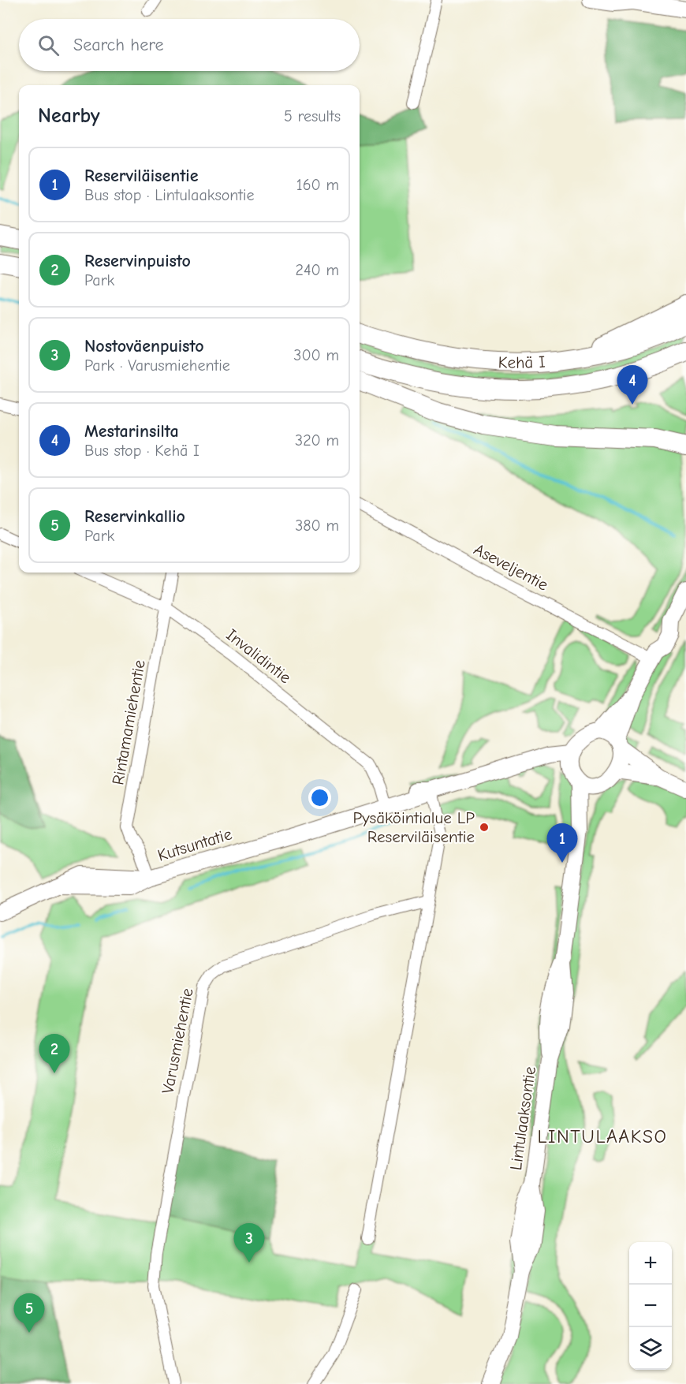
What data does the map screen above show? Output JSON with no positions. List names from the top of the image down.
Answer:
{
  "streets": {
    "highway": ["Kehä I"],
    "street": [
      "Aseveljentie",
      "Invalidintie",
      "Rintamamiehentie",
      "Kutsuntatie",
      "Varusmiehentie",
      "Lintulaaksontie"
    ]
  },
  "crossings": [
    ["Invalidintie", "Rintamamiehentie"],
    ["Invalidintie", "Kutsuntatie"],
    ["Rintamamiehentie", "Kutsuntatie"],
    ["Kutsuntatie", "Lintulaaksontie"]
  ],
  "districts": ["LINTULAAKSO"],
  "places": ["Pysäköintialue LP Reserviläisentie"],
  "page": {
    "search": "Search here",
    "heading": ["Nearby", "5 results"],
    "list": [
      {
        "mark": "1",
        "name": "Reserviläisentie",
        "note": "Bus stop · Lintulaaksontie",
        "value": "160 m"
      },
      {
        "mark": "2",
        "name": "Reservinpuisto",
        "note": "Park",
        "value": "240 m"
      },
      {
        "mark": "3",
        "name": "Nostoväenpuisto",
        "note": "Park · Varusmiehentie",
        "value": "300 m"
      },
      {
        "mark": "4",
        "name": "Mestarinsilta",
        "note": "Bus stop · Kehä I",
        "value": "320 m"
      },
      {
        "mark": "5",
        "name": "Reservinkallio",
        "note": "Park",
        "value": "380 m"
      }
    ],
    "pins": [
      "4",
      "1",
      "2",
      "3",
      "5"
    ],
    "map_buttons": ["+", "−"]
  }
}
